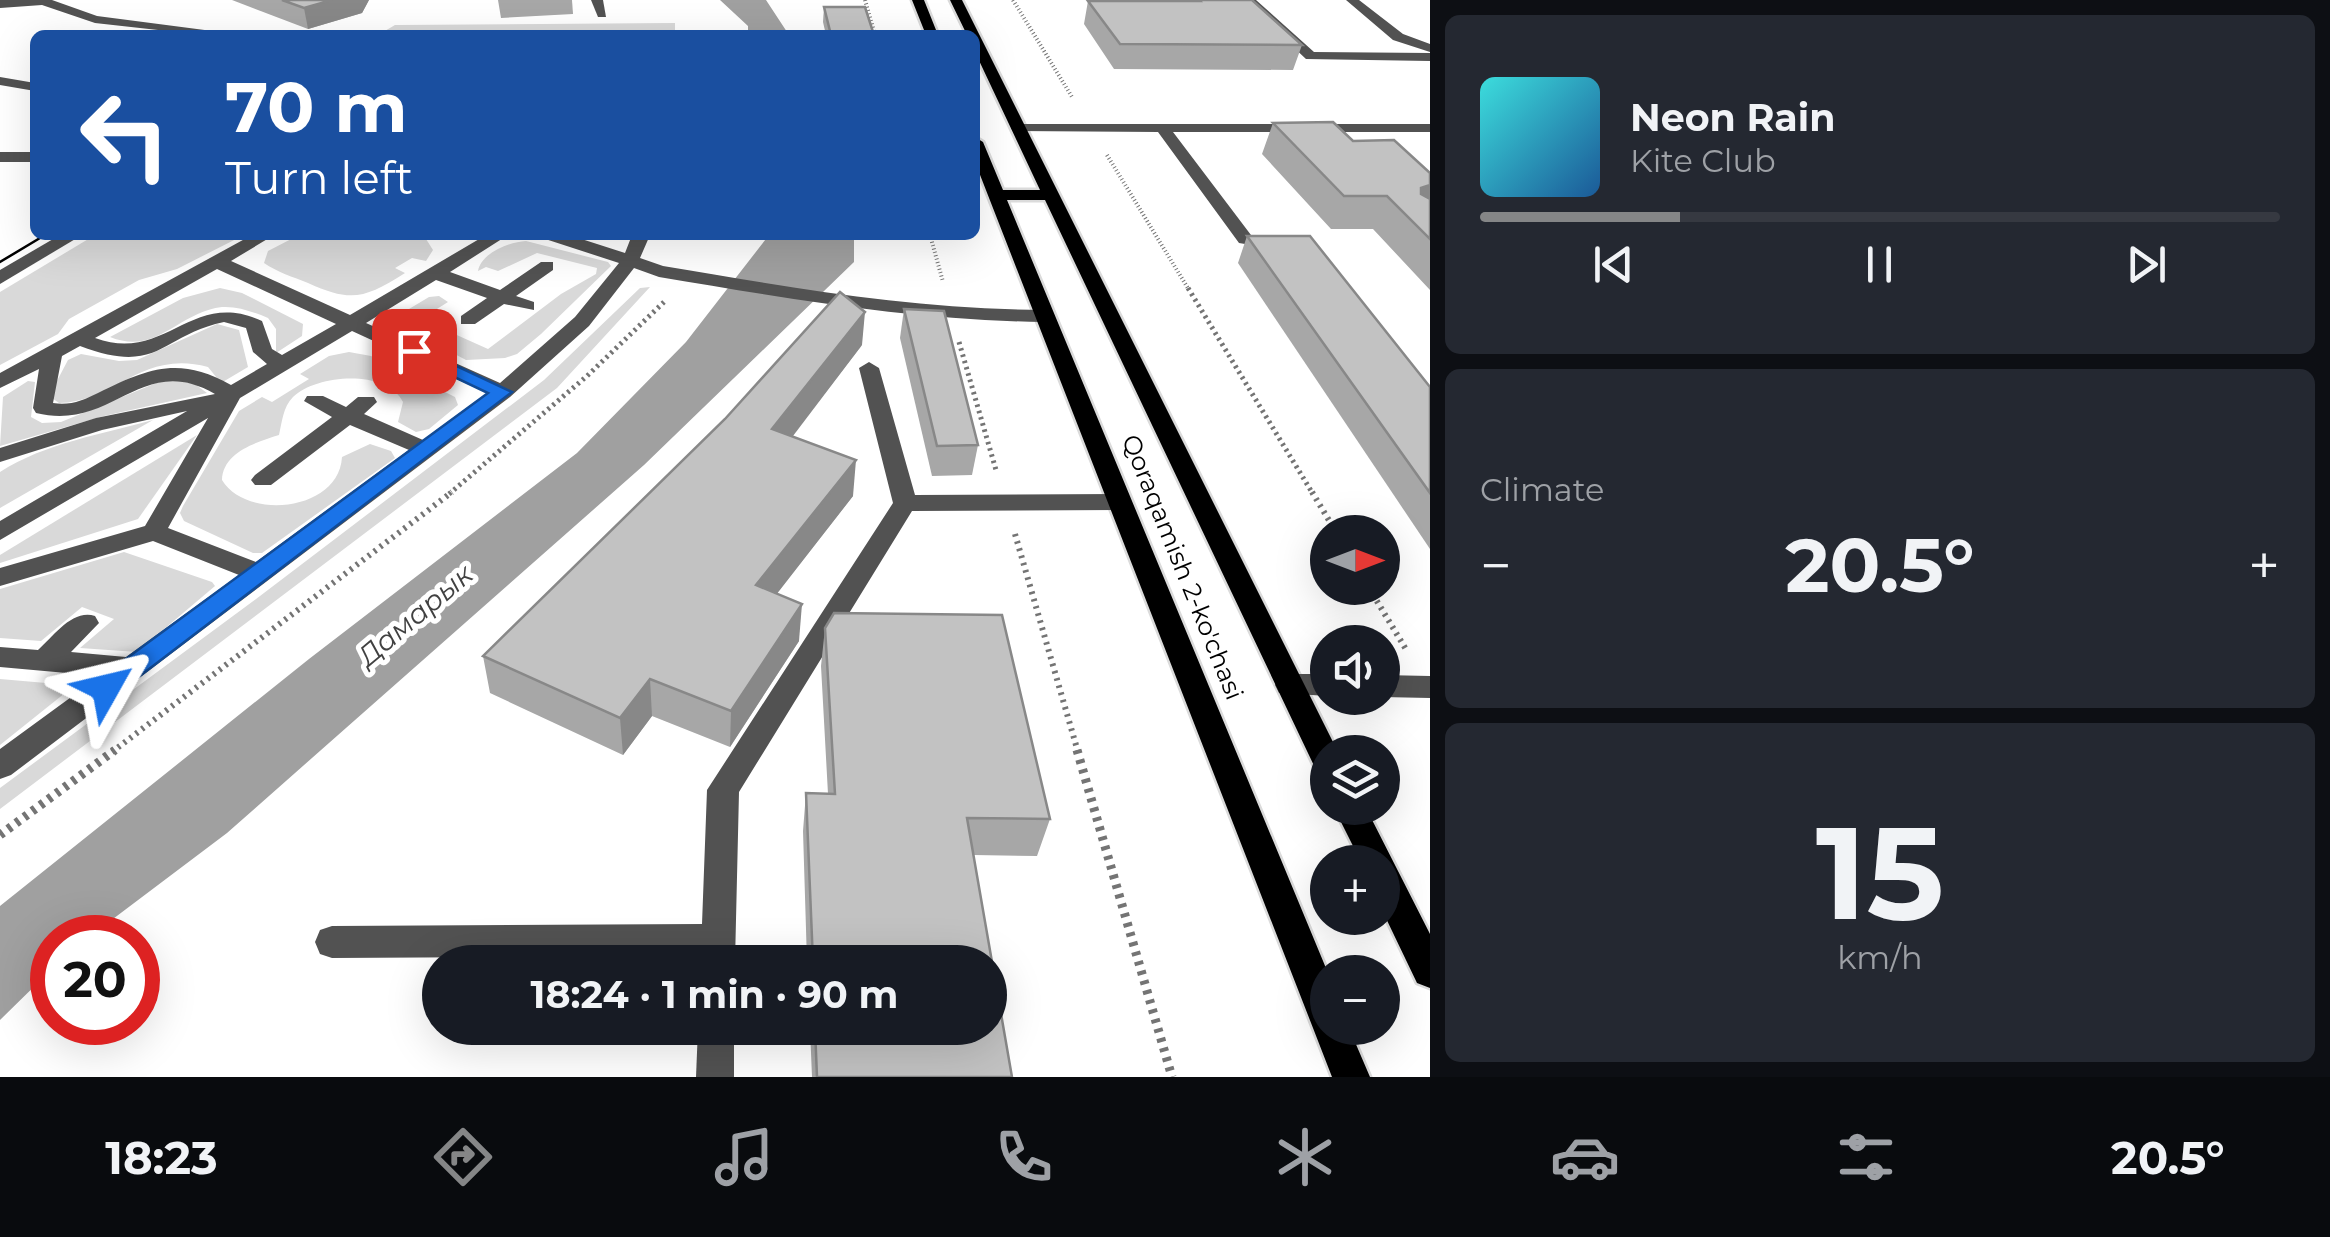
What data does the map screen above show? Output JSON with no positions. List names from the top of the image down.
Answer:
{
  "streets": {
    "main road": ["Qoraqamish 2-ko'chasi"]
  },
  "water": ["Дамарык"],
  "north": "right",
  "page": {
    "turn": ["70 m", "Turn left"],
    "song": ["Neon Rain", "Kite Club"],
    "tile": [
      "Climate",
      ["15", "km/h"]
    ],
    "map_buttons": ["+", "−"],
    "heat": ["−", "20.5°", "+"],
    "limit": "20",
    "trip": "18:24 · 1 min · 90 m",
    "tabs": ["18:23", "20.5°"]
  }
}
